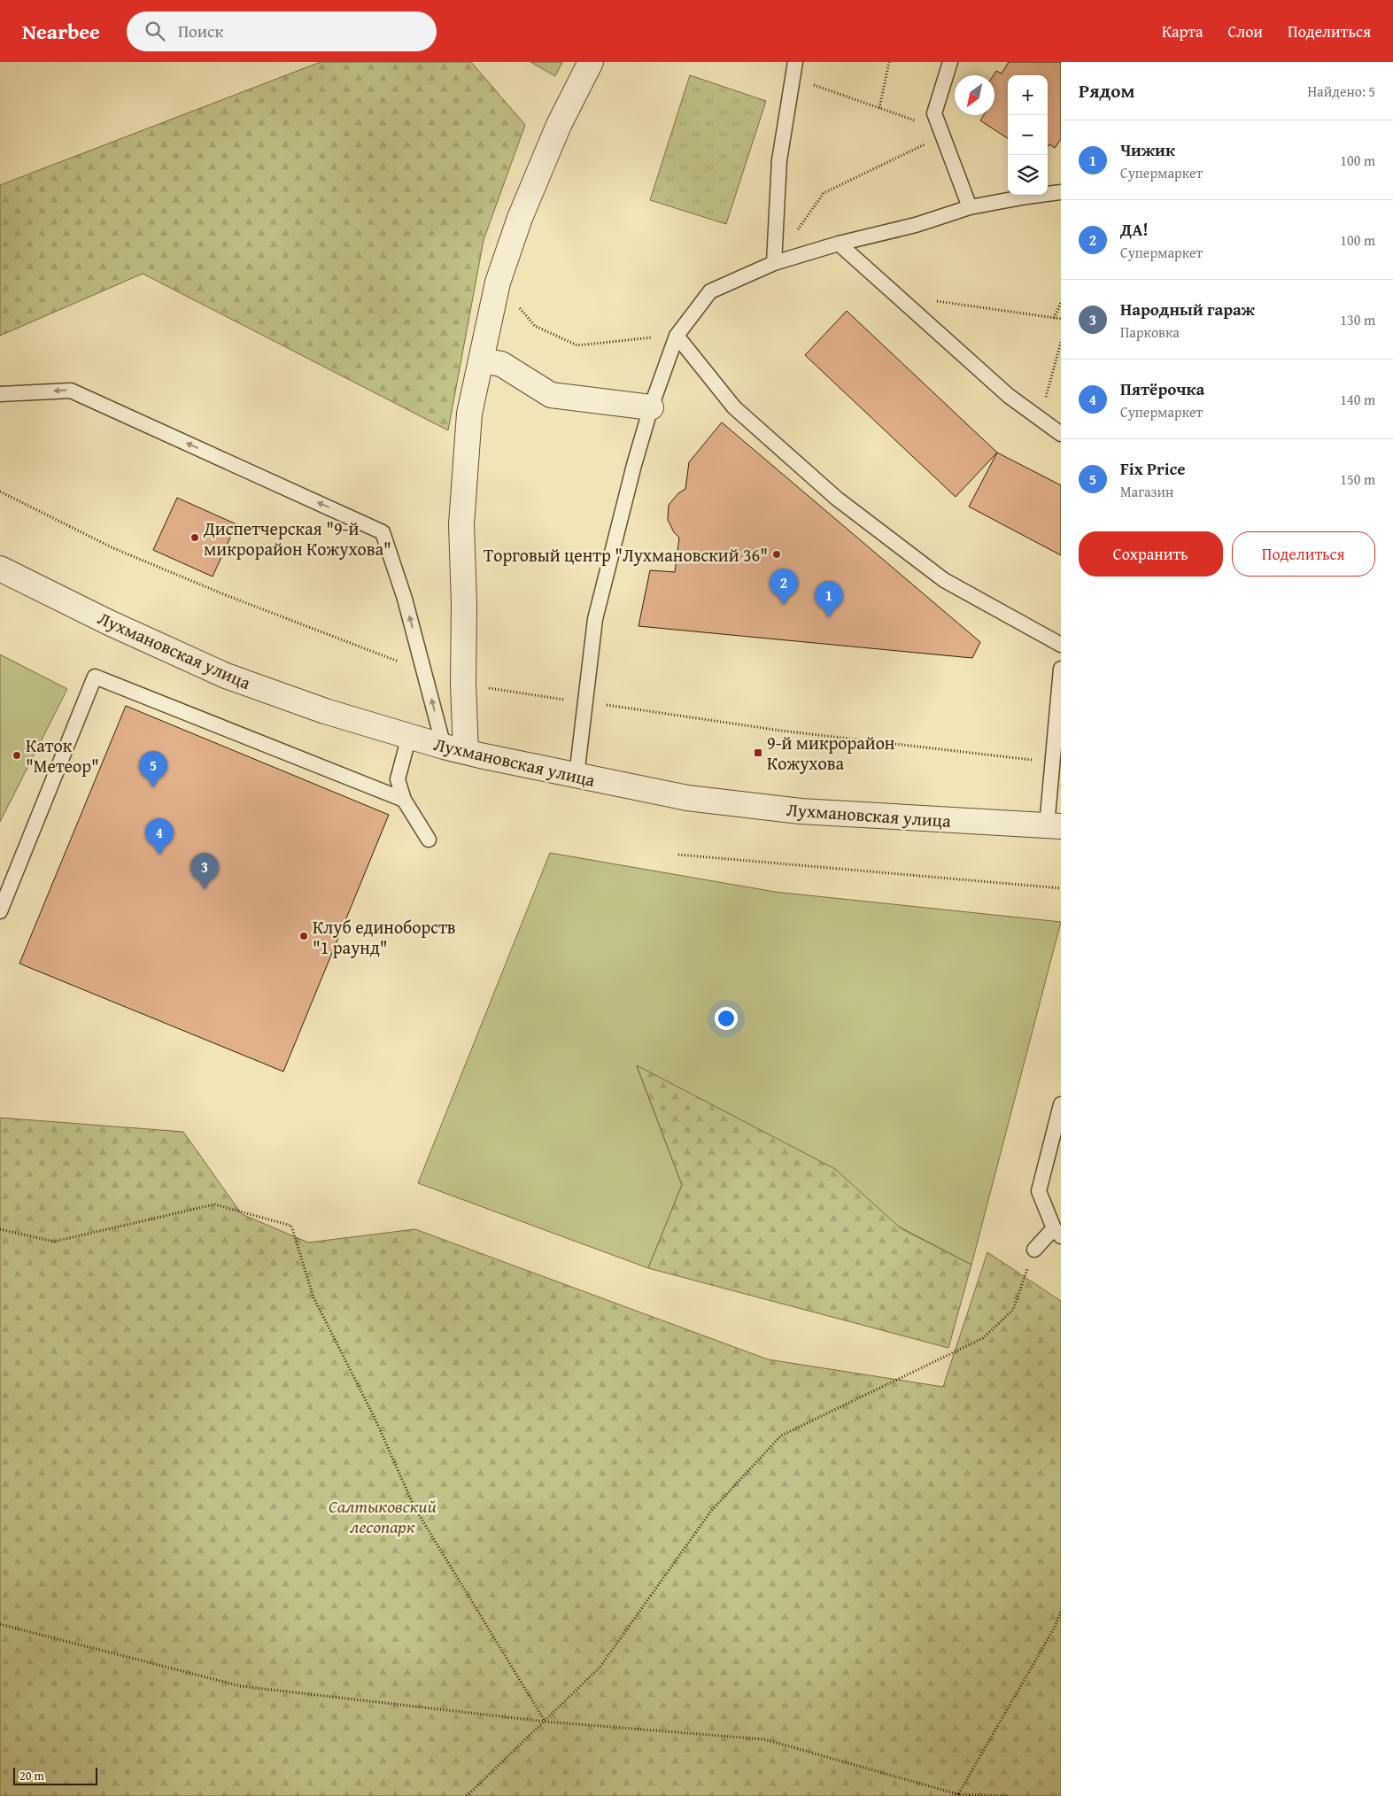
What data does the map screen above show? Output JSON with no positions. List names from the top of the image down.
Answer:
{
  "streets": {
    "street": ["Лухмановская улица"]
  },
  "parks": ["Салтыковский лесопарк"],
  "places": {
    "other": [
      "Диспетчерская \"9-й микрорайон Кожухова\"",
      "Торговый центр \"Лухмановский 36\"",
      "Каток \"Метеор\"",
      "Клуб единоборств \"1 раунд\""
    ],
    "transit": ["9-й микрорайон Кожухова"]
  },
  "scale_bar": "20 m",
  "north": "bottom left",
  "page": {
    "header": "Nearbee",
    "search": "Поиск",
    "nav": ["Карта", "Слои", "Поделиться"],
    "heading": ["Рядом", "Найдено: 5"],
    "map_buttons": ["+", "−"],
    "list": [
      {
        "mark": "1",
        "name": "Чижик",
        "note": "Супермаркет",
        "value": "100 m"
      },
      {
        "mark": "2",
        "name": "ДА!",
        "note": "Супермаркет",
        "value": "100 m"
      },
      {
        "mark": "3",
        "name": "Народный гараж",
        "note": "Парковка",
        "value": "130 m"
      },
      {
        "mark": "4",
        "name": "Пятёрочка",
        "note": "Супермаркет",
        "value": "140 m"
      },
      {
        "mark": "5",
        "name": "Fix Price",
        "note": "Магазин",
        "value": "150 m"
      }
    ],
    "buttons": ["Сохранить", "Поделиться"],
    "pins": [
      "2",
      "1",
      "5",
      "4",
      "3"
    ],
    "scale": "20 m"
  }
}
